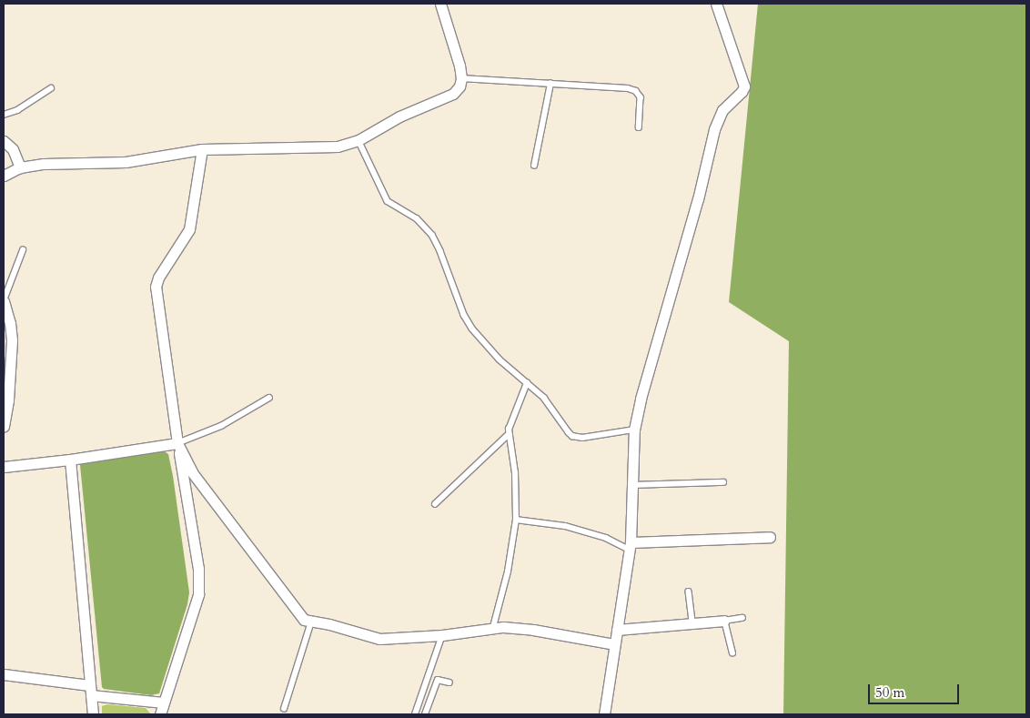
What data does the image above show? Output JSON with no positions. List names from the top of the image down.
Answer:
{
  "scale_bar": "50 m"
}
